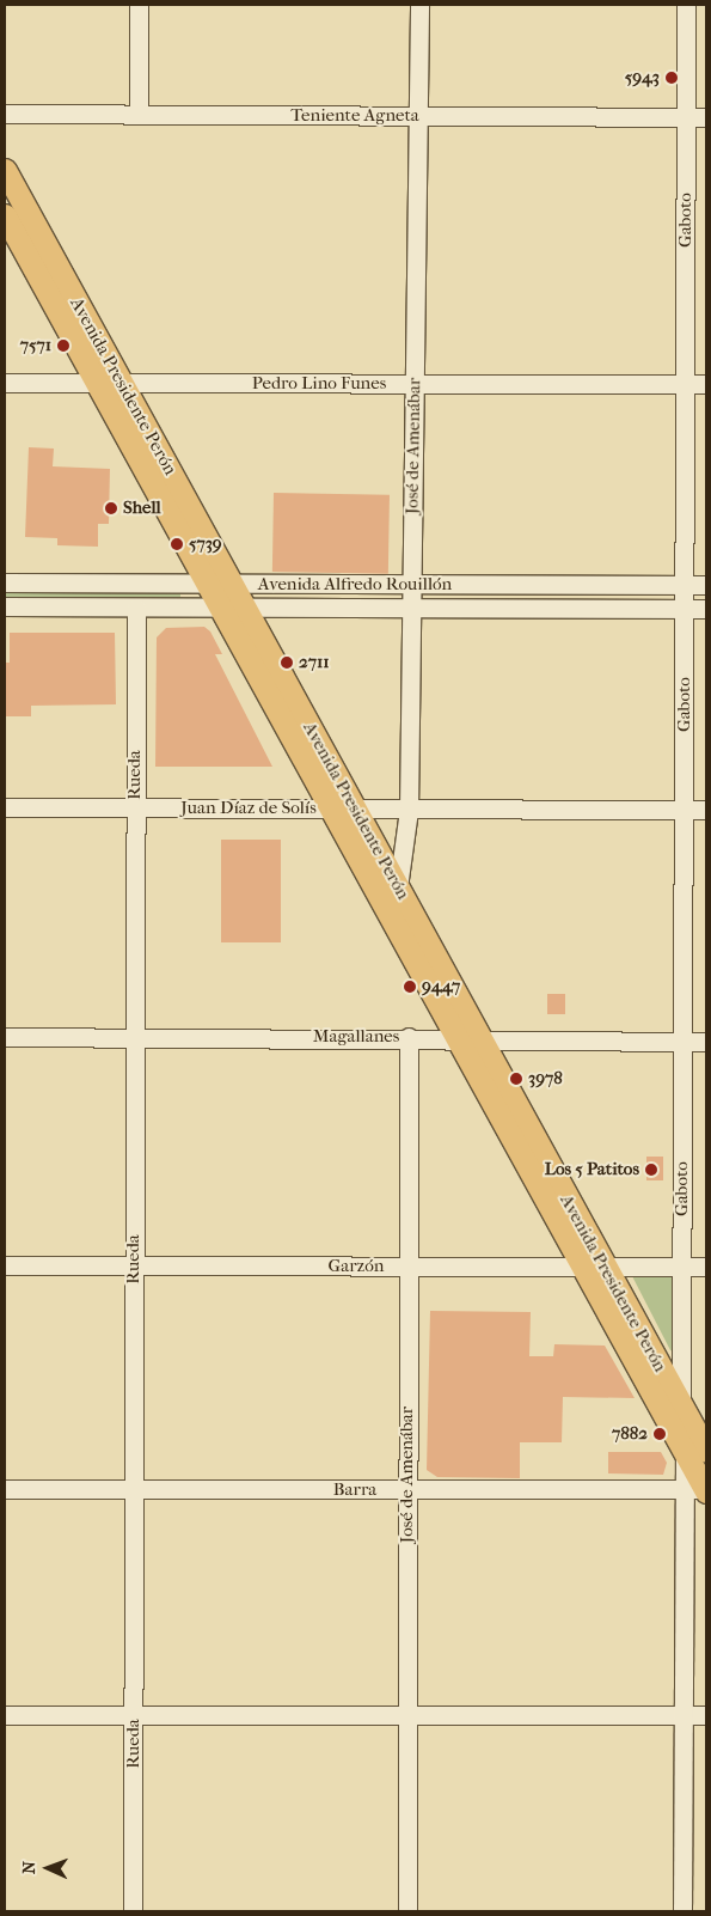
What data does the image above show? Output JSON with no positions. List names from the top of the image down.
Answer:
{
  "streets": {
    "main road": ["Avenida Presidente Perón"],
    "street": [
      "Teniente Agneta",
      "Gaboto",
      "Pedro Lino Funes",
      "José de Amenábar",
      "Avenida Alfredo Rouillón",
      "Rueda",
      "Juan Díaz de Solís",
      "Magallanes",
      "Garzón",
      "Barra"
    ]
  },
  "crossings": [
    ["Teniente Agneta", "Gaboto"],
    ["Teniente Agneta", "José de Amenábar"],
    ["Gaboto", "Pedro Lino Funes"],
    ["Gaboto", "Avenida Presidente Perón"],
    ["Gaboto", "Avenida Alfredo Rouillón"],
    ["Gaboto", "Juan Díaz de Solís"],
    ["Gaboto", "Magallanes"],
    ["Gaboto", "Garzón"],
    ["Pedro Lino Funes", "Avenida Presidente Perón"],
    ["Pedro Lino Funes", "José de Amenábar"],
    ["Avenida Presidente Perón", "José de Amenábar"],
    ["Avenida Presidente Perón", "Avenida Alfredo Rouillón"],
    ["Avenida Presidente Perón", "Juan Díaz de Solís"],
    ["Avenida Presidente Perón", "Magallanes"],
    ["Avenida Presidente Perón", "Garzón"],
    ["Avenida Presidente Perón", "Barra"],
    ["José de Amenábar", "Avenida Alfredo Rouillón"],
    ["José de Amenábar", "Juan Díaz de Solís"],
    ["José de Amenábar", "Magallanes"],
    ["José de Amenábar", "Garzón"],
    ["José de Amenábar", "Barra"],
    ["Avenida Alfredo Rouillón", "Rueda"],
    ["Rueda", "Juan Díaz de Solís"],
    ["Rueda", "Magallanes"],
    ["Rueda", "Garzón"],
    ["Rueda", "Barra"]
  ],
  "places": [
    "5943",
    "7571",
    "Shell",
    "5739",
    "2711",
    "9447",
    "3978",
    "Los 5 Patitos",
    "7882"
  ],
  "north": "left"
}
